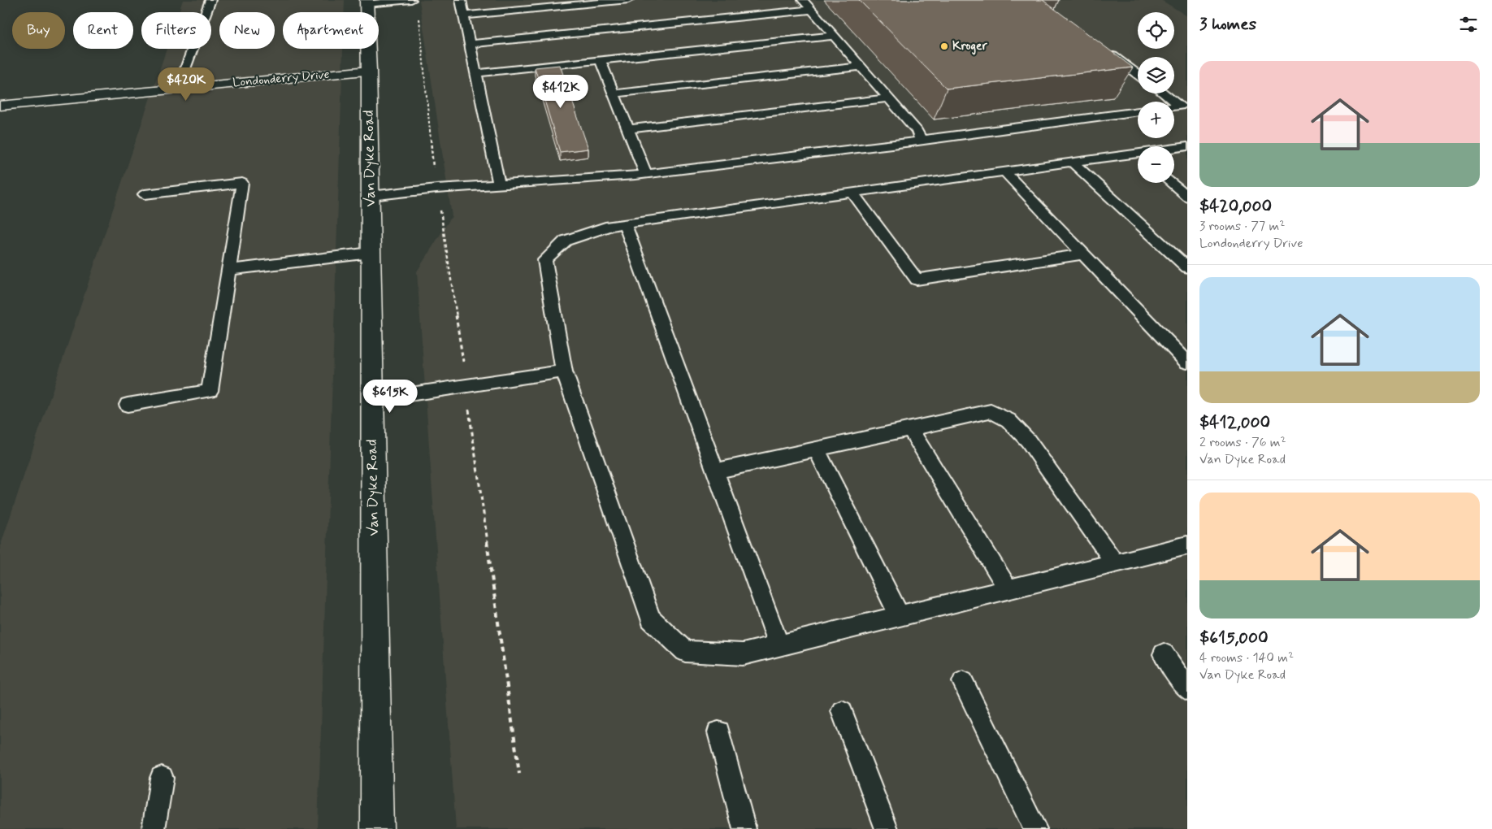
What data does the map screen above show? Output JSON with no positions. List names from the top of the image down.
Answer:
{
  "streets": {
    "main road": ["Londonderry Drive", "Van Dyke Road"]
  },
  "crossings": [
    ["Londonderry Drive", "Van Dyke Road"]
  ],
  "places": ["Kroger"],
  "page": {
    "heading": "3 homes",
    "map_buttons": ["+", "−"],
    "chip": [
      "Buy",
      "Rent",
      "Filters",
      "New",
      "Apartment"
    ],
    "list": [
      {
        "name": "$420,000",
        "note": "3 rooms · 77 m² · Londonderry Drive"
      },
      {
        "name": "$412,000",
        "note": "2 rooms · 76 m² · Van Dyke Road"
      },
      {
        "name": "$615,000",
        "note": "4 rooms · 140 m² · Van Dyke Road"
      }
    ],
    "price": ["$420K", "$412K", "$615K"]
  }
}
